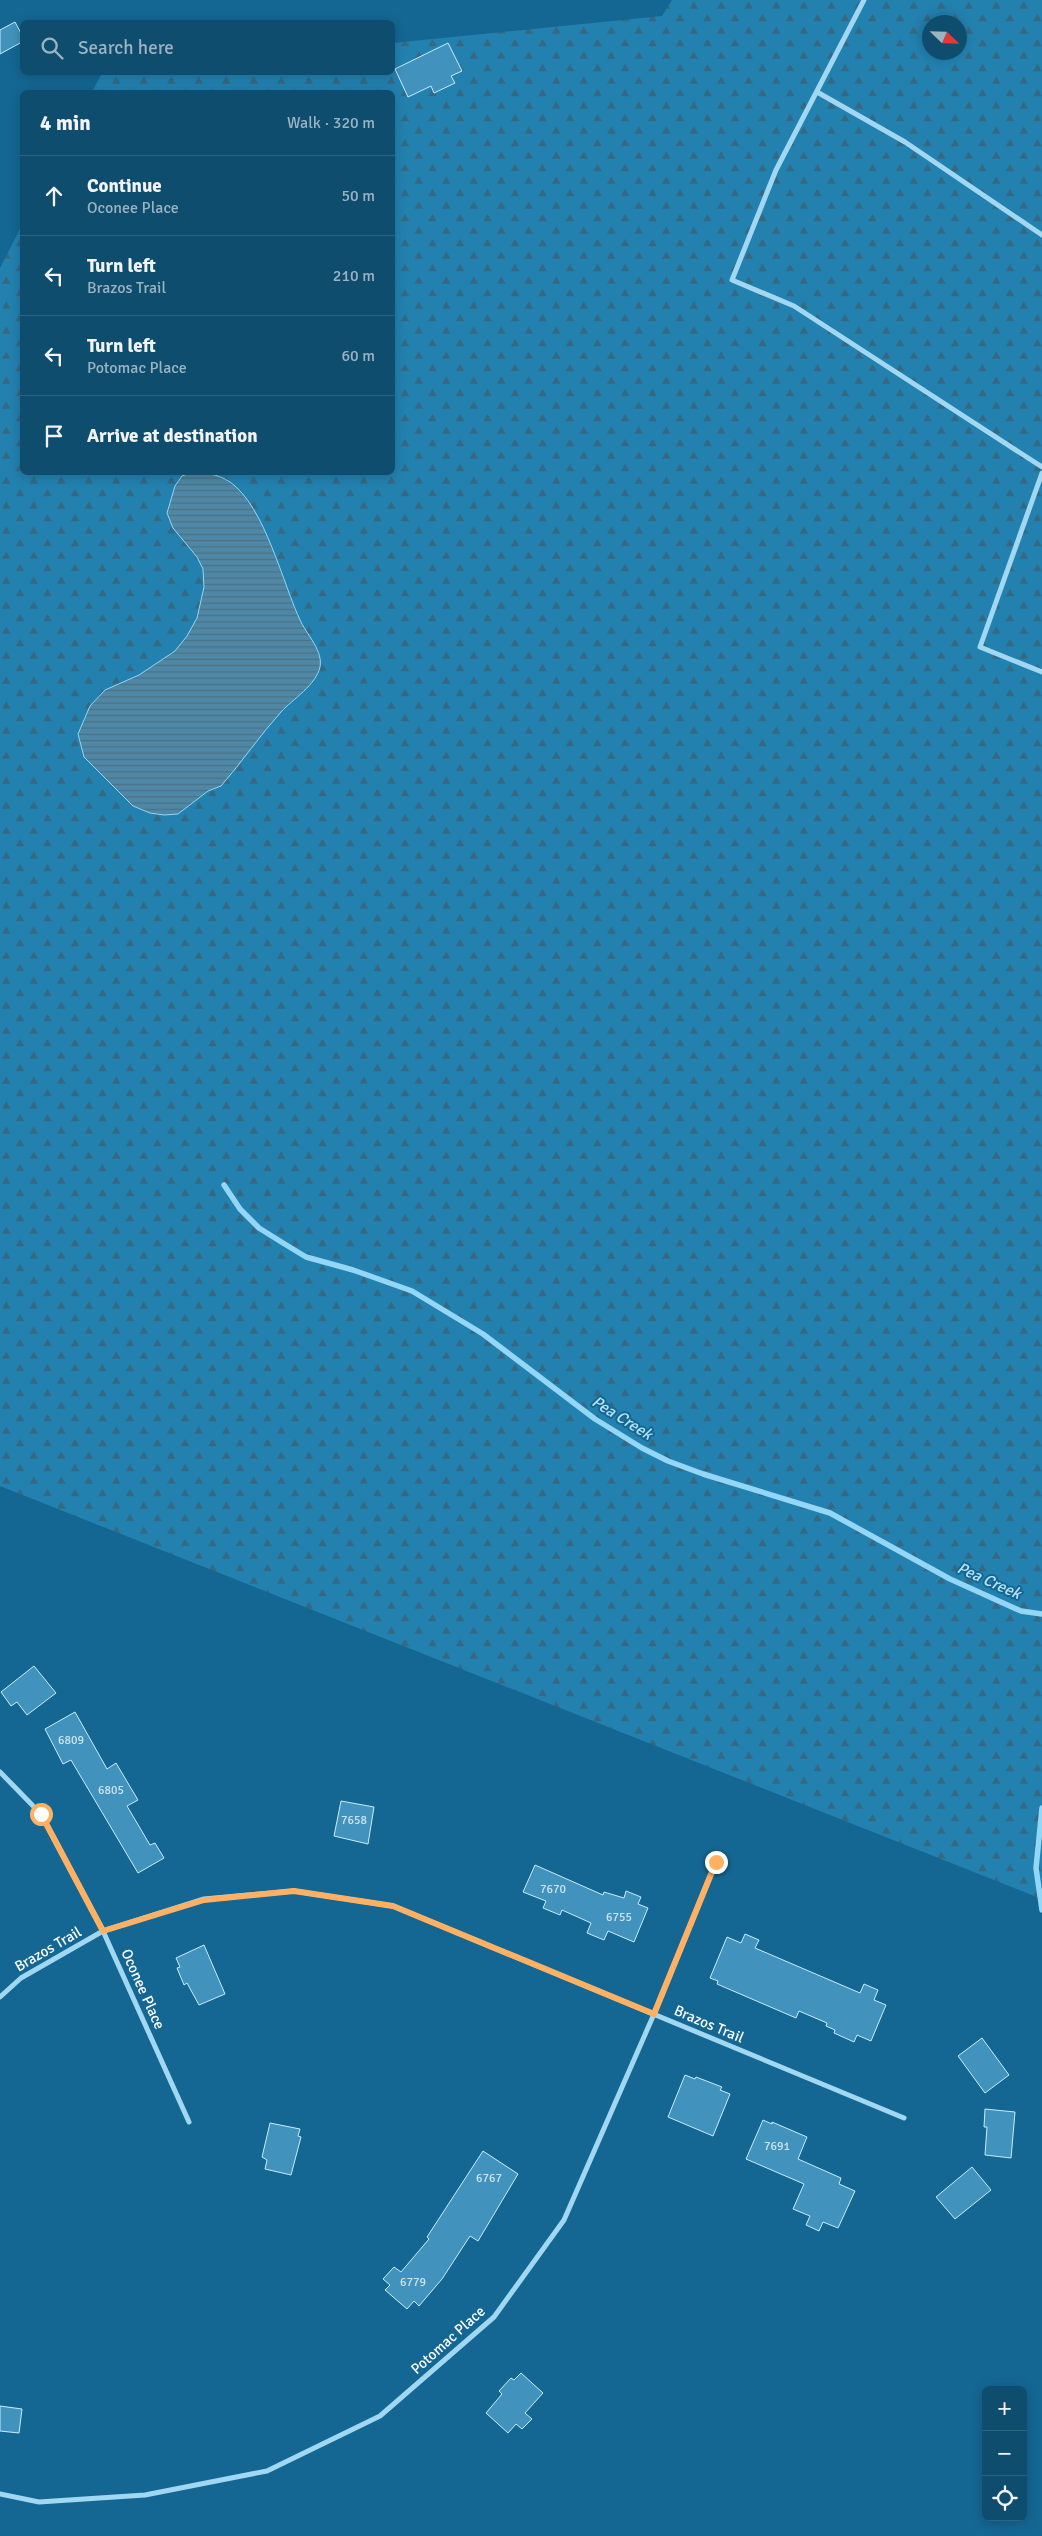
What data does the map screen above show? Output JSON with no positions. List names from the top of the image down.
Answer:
{
  "streets": {
    "street": ["Brazos Trail", "Oconee Place", "Potomac Place"]
  },
  "crossings": [
    ["Brazos Trail", "Oconee Place"],
    ["Brazos Trail", "Potomac Place"]
  ],
  "water": ["Pea Creek"],
  "house_numbers": [
    "6809",
    "6805",
    "7658",
    "7670",
    "6755",
    "7691",
    "6767",
    "6779"
  ],
  "north": "bottom right",
  "page": {
    "search": "Search here",
    "heading": ["4 min", "Walk · 320 m"],
    "list": [
      ["Continue", "Oconee Place", "50 m"],
      ["Turn left", "Brazos Trail", "210 m"],
      ["Turn left", "Potomac Place", "60 m"],
      "Arrive at destination"
    ],
    "map_buttons": ["+", "−"]
  }
}
